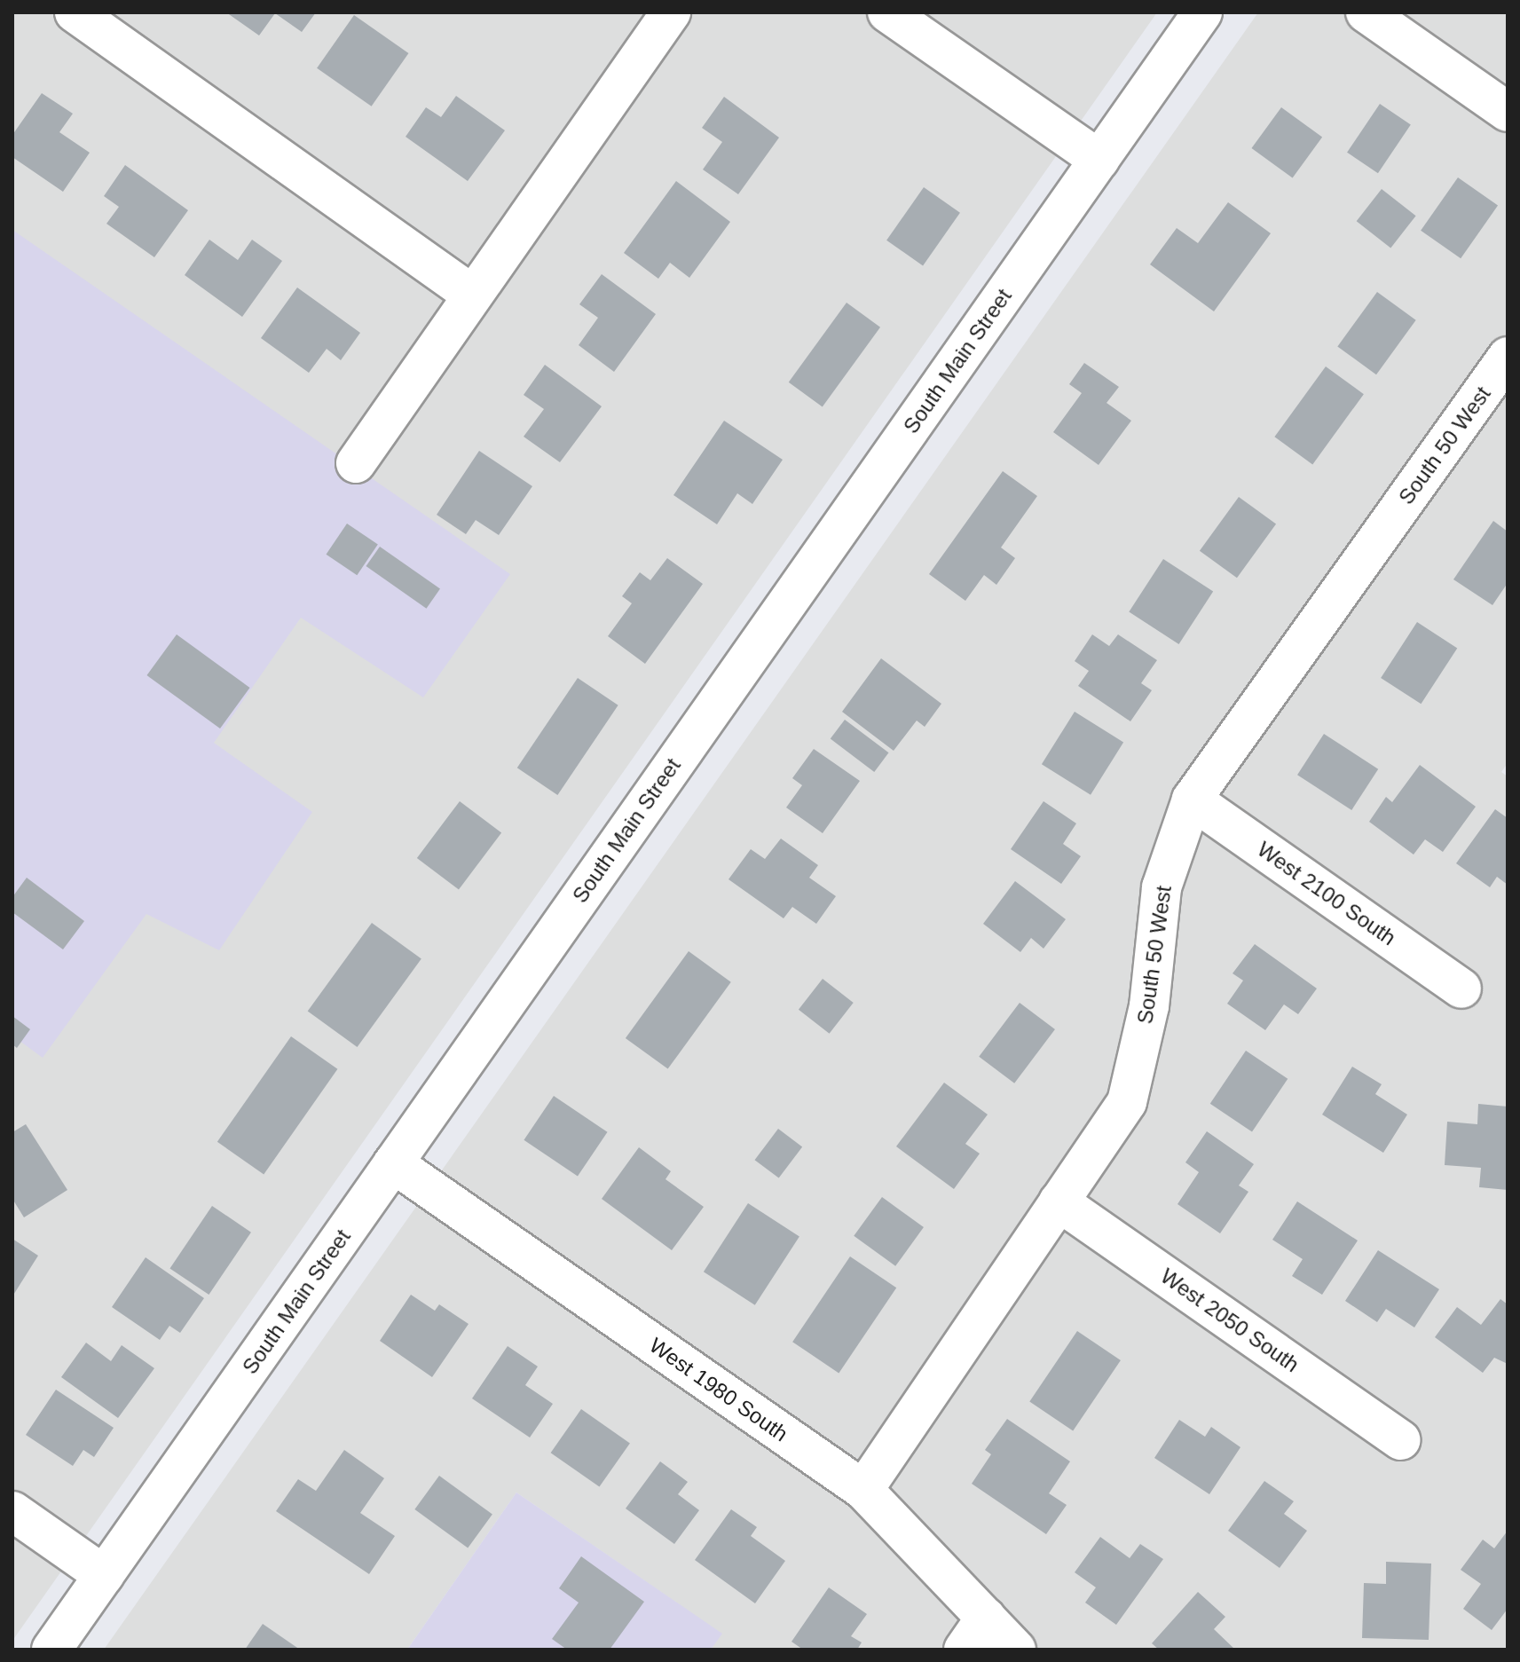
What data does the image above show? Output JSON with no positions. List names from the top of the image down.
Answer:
{
  "streets": {
    "street": [
      "South Main Street",
      "South 50 West",
      "West 2100 South",
      "West 2050 South",
      "West 1980 South"
    ]
  },
  "crossings": [
    ["South Main Street", "West 1980 South"],
    ["South 50 West", "West 2100 South"],
    ["South 50 West", "West 2050 South"],
    ["South 50 West", "West 1980 South"]
  ]
}
